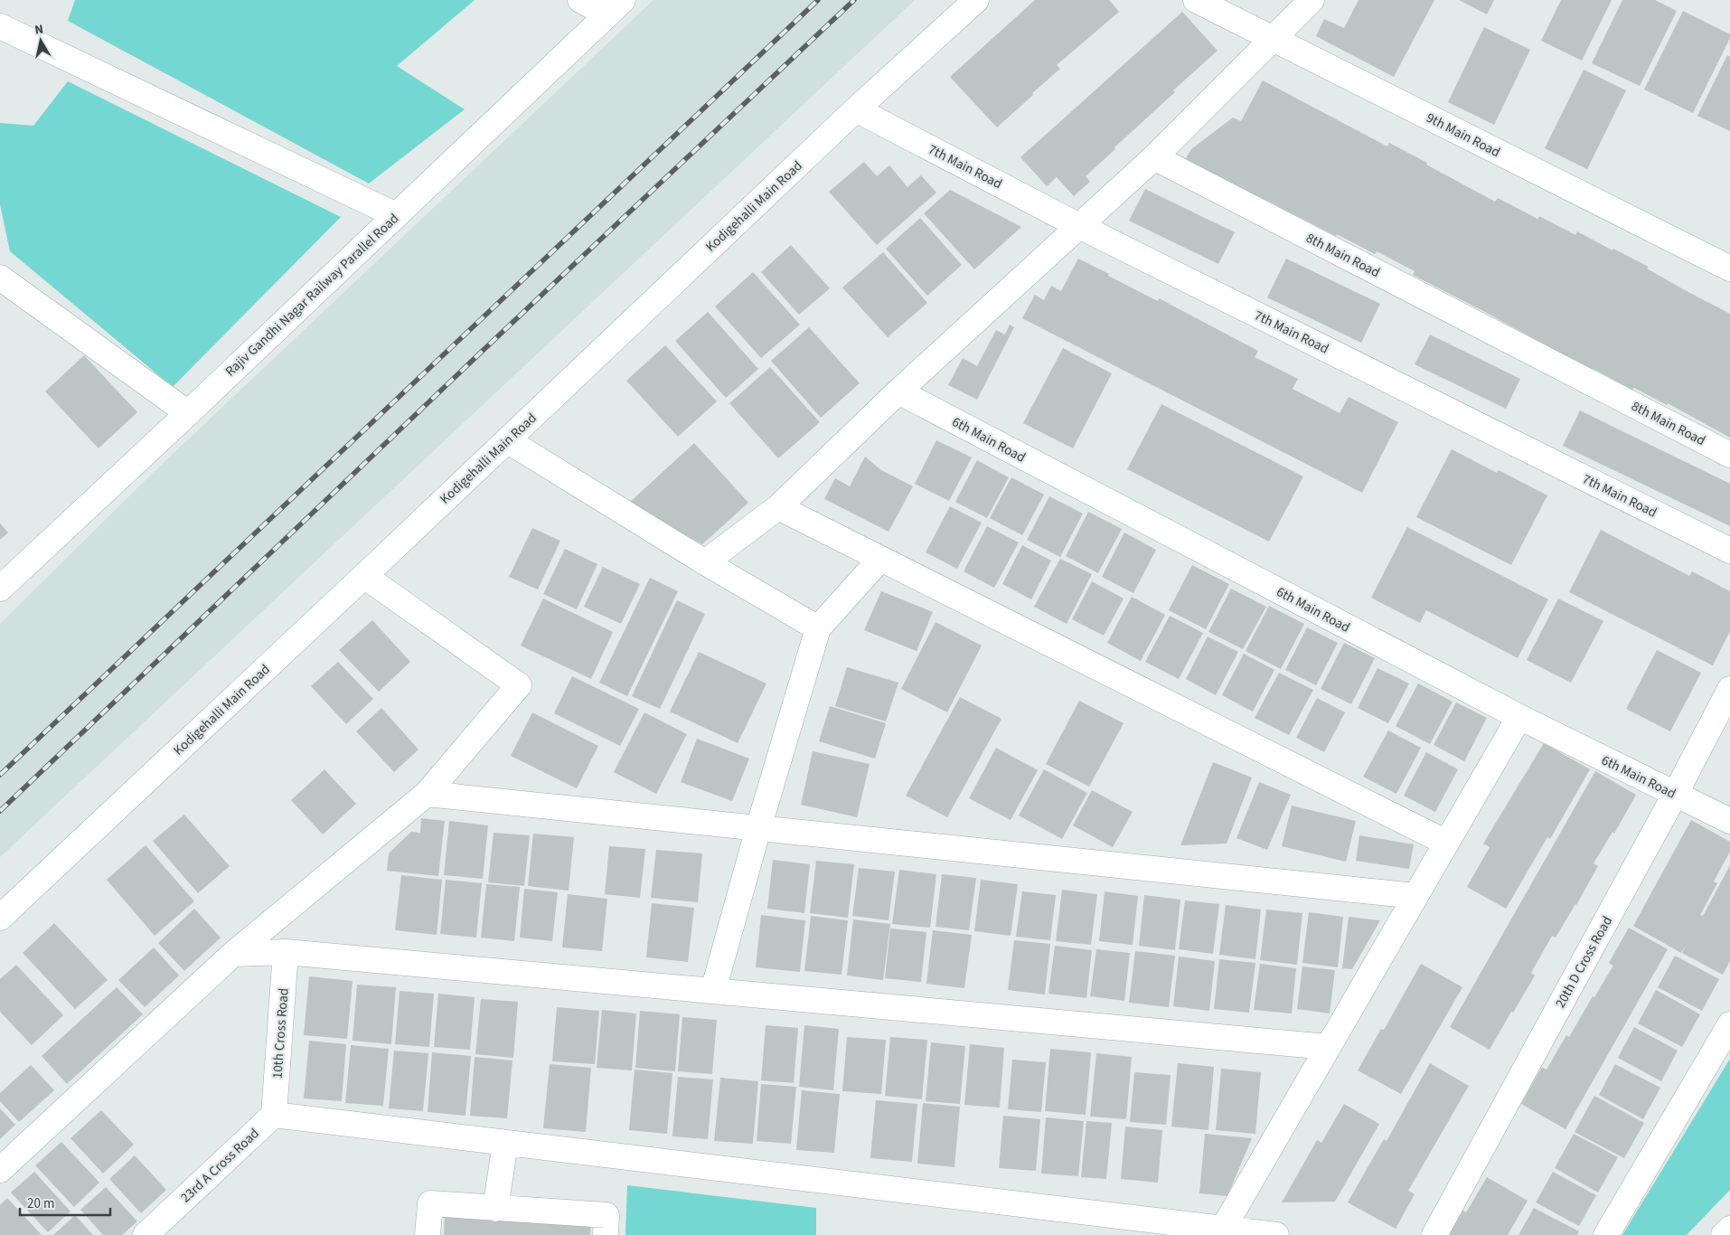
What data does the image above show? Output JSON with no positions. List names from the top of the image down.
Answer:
{
  "streets": {
    "street": [
      "9th Main Road",
      "7th Main Road",
      "Kodigehalli Main Road",
      "8th Main Road",
      "Rajiv Gandhi Nagar Railway Parallel Road",
      "6th Main Road",
      "20th D Cross Road",
      "10th Cross Road",
      "23rd A Cross Road"
    ]
  },
  "crossings": [
    ["7th Main Road", "Kodigehalli Main Road"],
    ["6th Main Road", "20th D Cross Road"],
    ["10th Cross Road", "23rd A Cross Road"]
  ],
  "scale_bar": "20 m",
  "north": "top"
}
